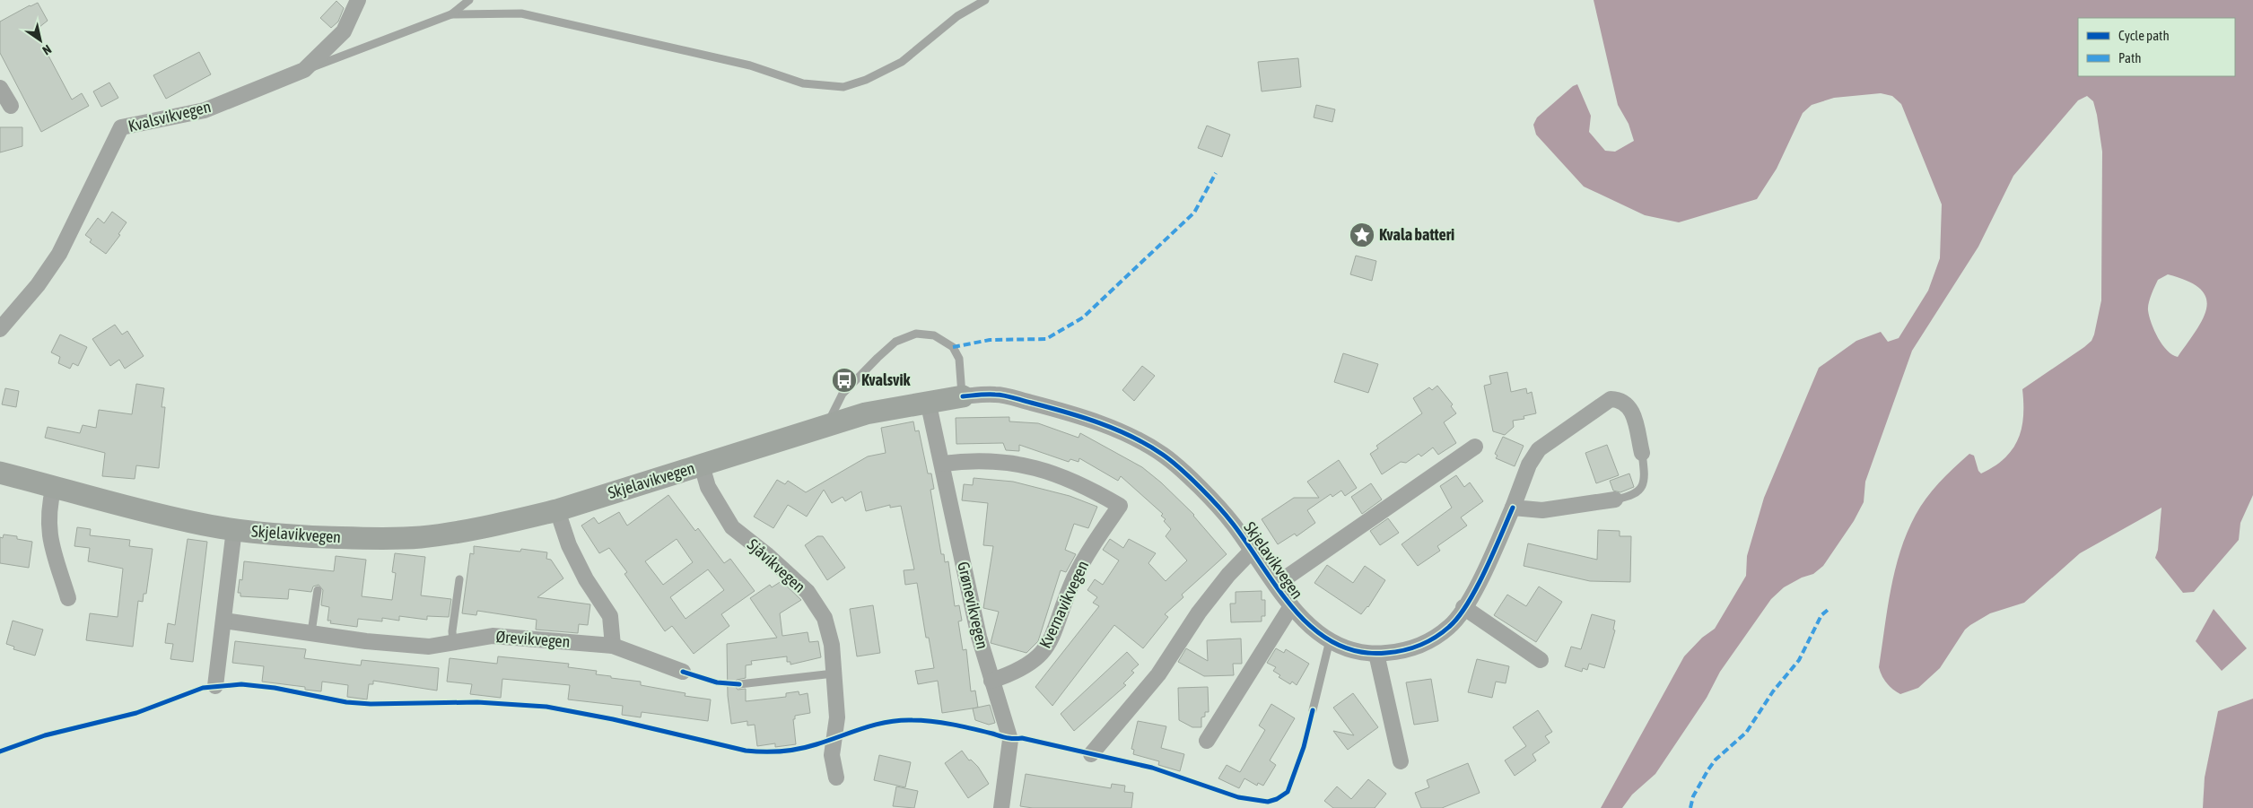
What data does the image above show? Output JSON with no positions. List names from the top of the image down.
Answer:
{
  "streets": {
    "main road": ["Skjelavikvegen"],
    "street": [
      "Kvalsvikvegen",
      "Sjåvikvegen",
      "Kvernavikvegen",
      "Grønevikvegen",
      "Ørevikvegen"
    ]
  },
  "crossings": [
    ["Skjelavikvegen", "Sjåvikvegen"],
    ["Skjelavikvegen", "Grønevikvegen"],
    ["Kvernavikvegen", "Grønevikvegen"]
  ],
  "places": {
    "place": ["Kvala batteri"],
    "bus stop": ["Kvalsvik"]
  },
  "legend": ["Cycle path", "Path"],
  "north": "bottom right"
}
